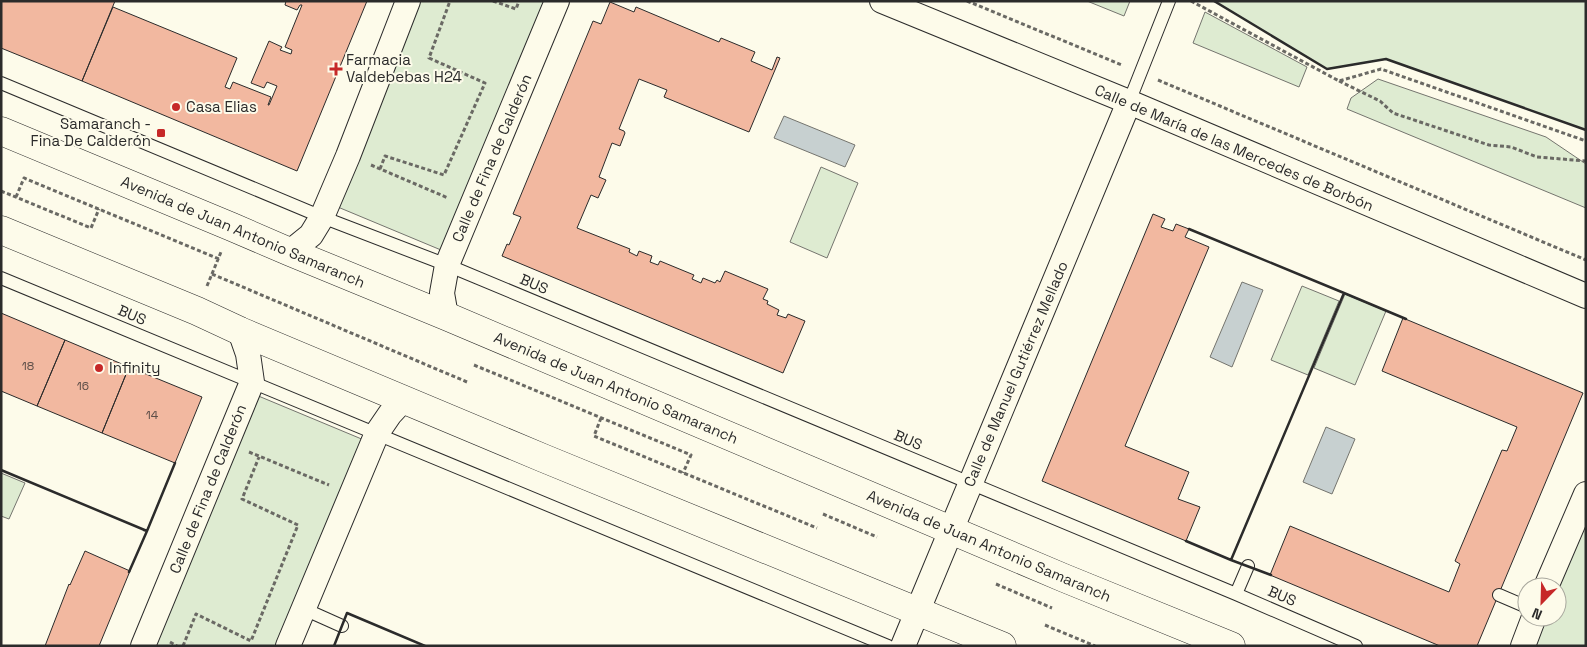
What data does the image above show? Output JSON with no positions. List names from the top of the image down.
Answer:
{
  "streets": {
    "street": [
      "Calle de María de las Mercedes de Borbón",
      "Calle de Fina de Calderón",
      "Avenida de Juan Antonio Samaranch",
      "Calle de Manuel Gutiérrez Mellado"
    ],
    "lane": ["BUS"]
  },
  "crossings": [
    ["Calle de María de las Mercedes de Borbón", "Calle de Manuel Gutiérrez Mellado"],
    ["Calle de Fina de Calderón", "Avenida de Juan Antonio Samaranch"],
    ["Calle de Fina de Calderón", "BUS"],
    ["Avenida de Juan Antonio Samaranch", "Calle de Manuel Gutiérrez Mellado"],
    ["BUS", "Calle de Manuel Gutiérrez Mellado"]
  ],
  "places": {
    "health": ["Farmacia Valdebebas H24"],
    "other": ["Casa Elias", "Infinity"],
    "transit": ["Samaranch - Fina De Calderón"]
  },
  "house_numbers": ["18", "16", "14"],
  "north": "bottom left"
}
